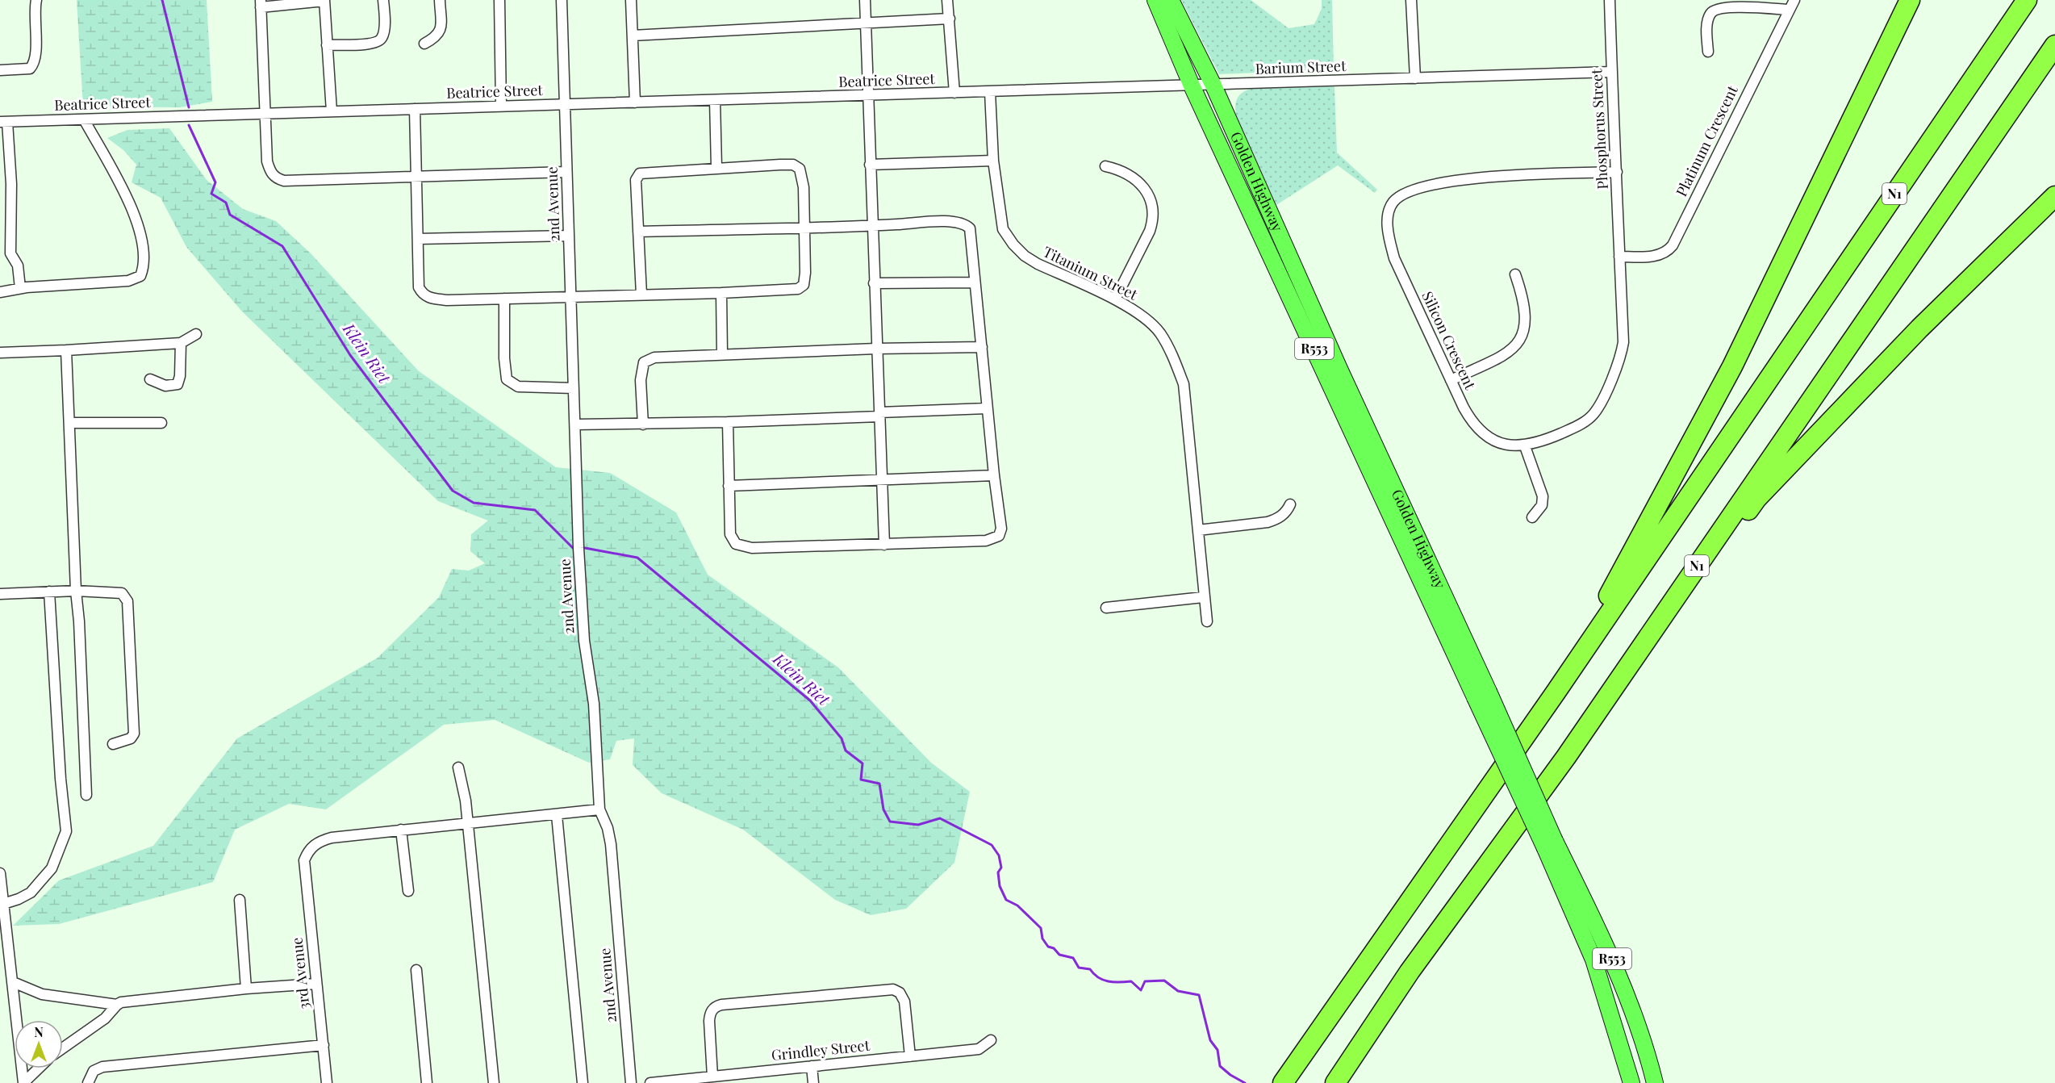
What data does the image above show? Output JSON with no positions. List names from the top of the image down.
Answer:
{
  "streets": {
    "highway": ["N1"],
    "main road": ["Golden Highway", "R553"],
    "street": [
      "Barium Street",
      "Beatrice Street",
      "Phosphorus Street",
      "Platinum Crescent",
      "2nd Avenue",
      "Titanium Street",
      "Silicon Crescent",
      "3rd Avenue",
      "Grindley Street"
    ]
  },
  "crossings": [
    ["Barium Street", "Beatrice Street"],
    ["Barium Street", "Phosphorus Street"],
    ["Barium Street", "Golden Highway"],
    ["Barium Street", "Titanium Street"],
    ["Beatrice Street", "2nd Avenue"],
    ["Beatrice Street", "Titanium Street"],
    ["Phosphorus Street", "Platinum Crescent"],
    ["Phosphorus Street", "Silicon Crescent"],
    ["Platinum Crescent", "Silicon Crescent"]
  ],
  "water": ["Klein Riet"],
  "north": "top"
}
